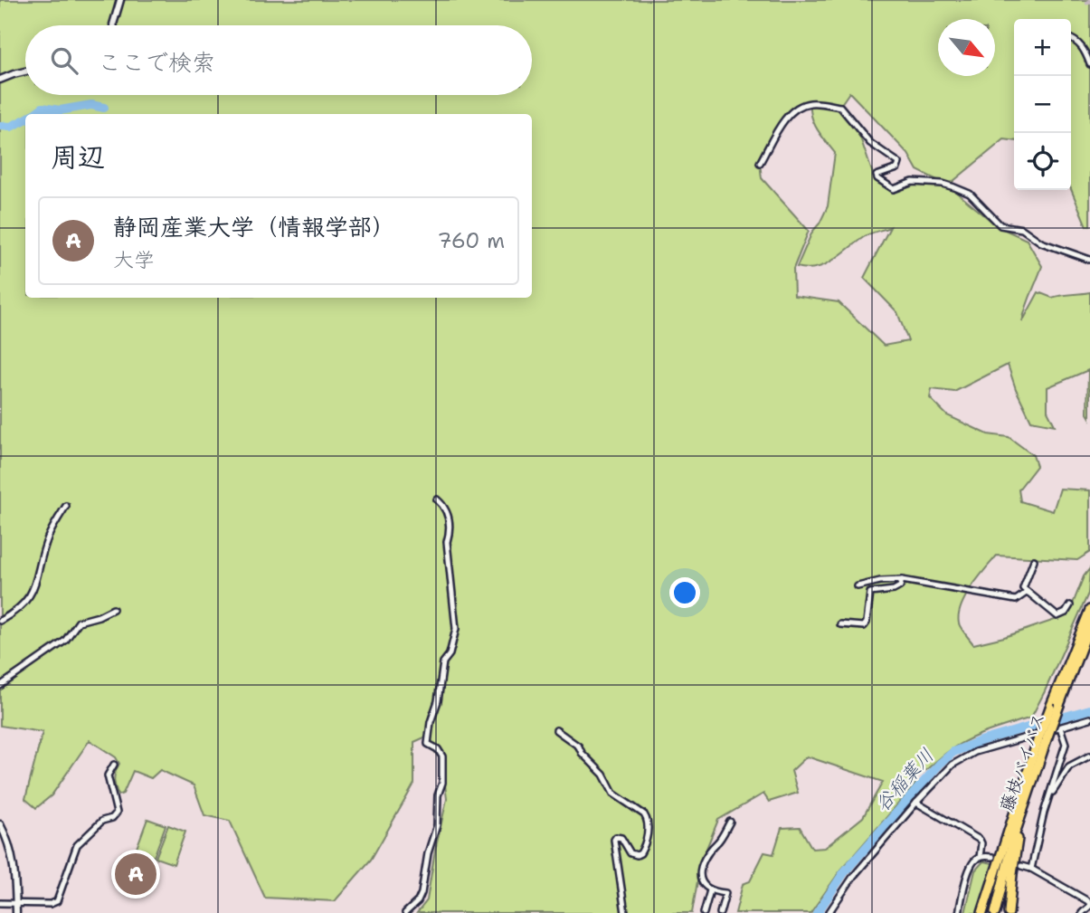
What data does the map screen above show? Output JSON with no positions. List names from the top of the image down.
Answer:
{
  "streets": {
    "highway": ["藤枝バイパス"]
  },
  "water": ["谷稲葉川"],
  "north": "bottom right",
  "page": {
    "map_buttons": ["+", "−"],
    "search": "ここで検索",
    "heading": "周辺",
    "list": [
      {
        "mark": "A",
        "name": "静岡産業大学（情報学部）",
        "note": "大学",
        "value": "760 m"
      }
    ],
    "pins": "A"
  }
}
